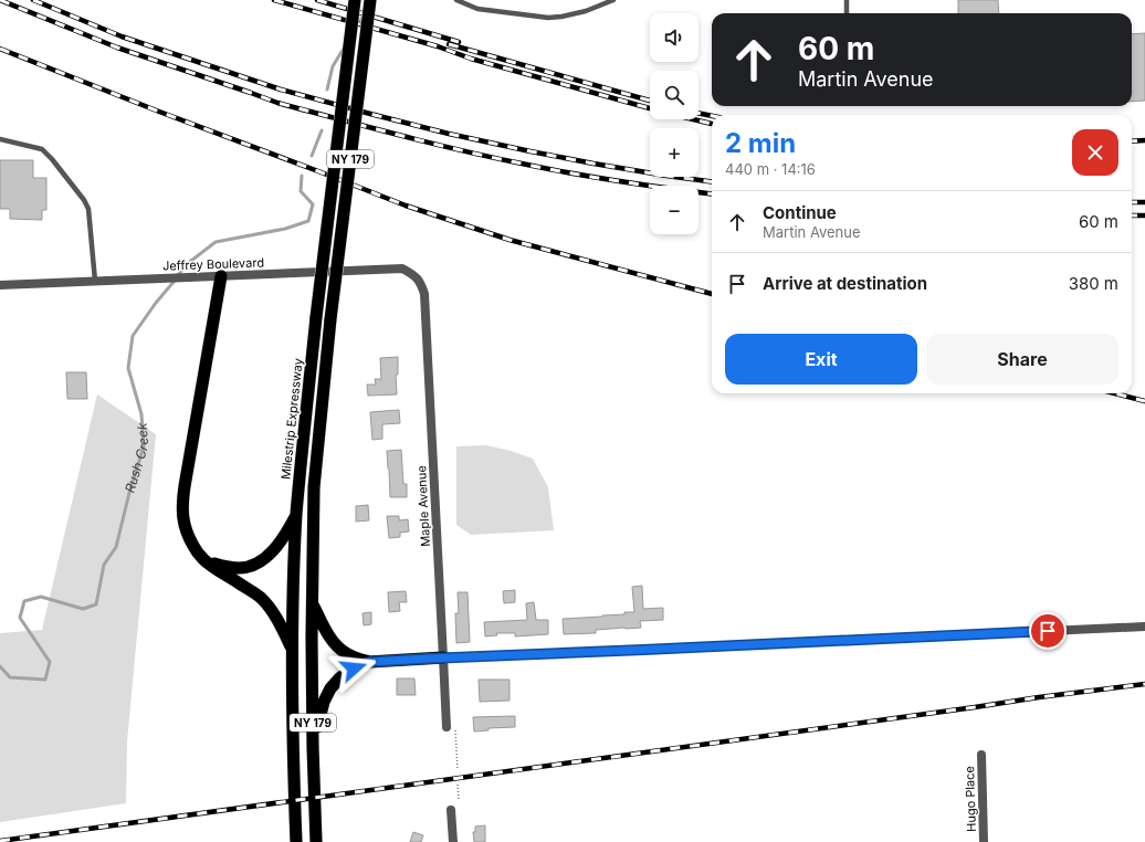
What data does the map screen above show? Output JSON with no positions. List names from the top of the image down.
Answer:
{
  "streets": {
    "highway": ["NY 179", "Milestrip Expressway"],
    "street": ["Jeffrey Boulevard", "Maple Avenue", "Hugo Place"]
  },
  "crossings": [
    ["Jeffrey Boulevard", "Maple Avenue"]
  ],
  "water": ["Rush Creek"],
  "page": {
    "map_buttons": ["+", "−"],
    "turn": ["60 m", "Martin Avenue"],
    "heading": ["2 min", "440 m · 14:16"],
    "list": [
      {
        "name": "Continue",
        "note": "Martin Avenue",
        "value": "60 m"
      },
      {
        "name": "Arrive at destination",
        "value": "380 m"
      }
    ],
    "buttons": ["Exit", "Share"]
  }
}
